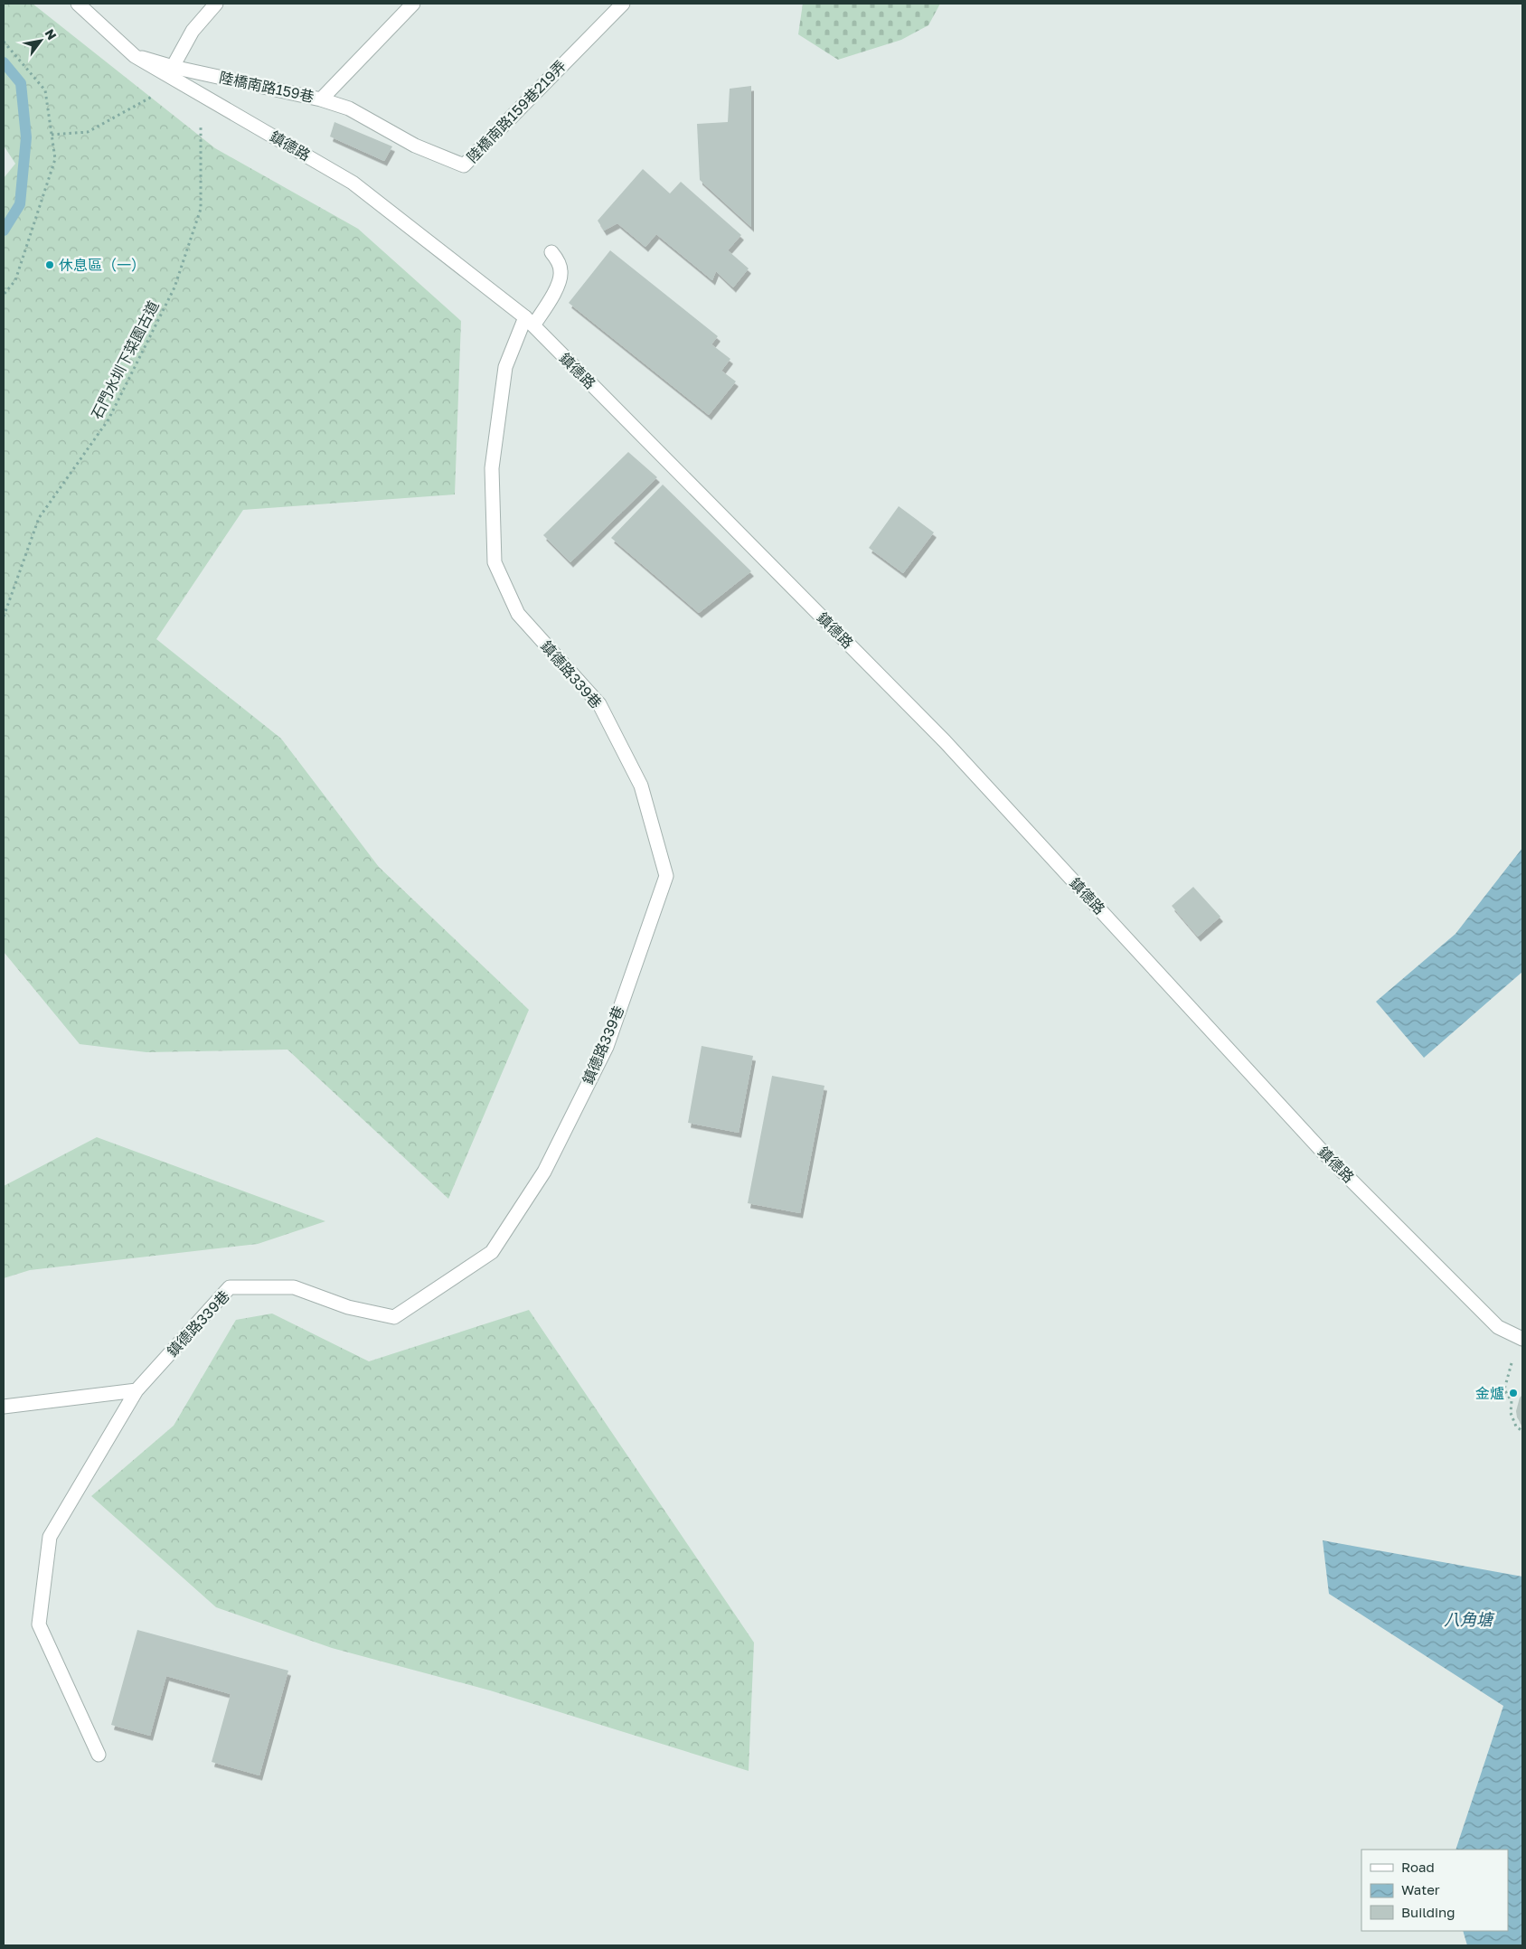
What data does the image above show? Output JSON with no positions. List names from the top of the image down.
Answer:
{
  "streets": {
    "street": [
      "陸橋南路159巷",
      "陸橋南路159巷219弄",
      "鎮德路",
      "鎮德路339巷"
    ],
    "path": ["石門水圳下菜園古道"]
  },
  "crossings": [
    ["陸橋南路159巷", "陸橋南路159巷219弄"],
    ["陸橋南路159巷", "鎮德路"],
    ["鎮德路", "石門水圳下菜園古道"],
    ["鎮德路", "鎮德路339巷"]
  ],
  "water": ["八角塘"],
  "places": ["休息區（一）", "金爐"],
  "legend": ["Road", "Water", "Building"],
  "north": "top right"
}
